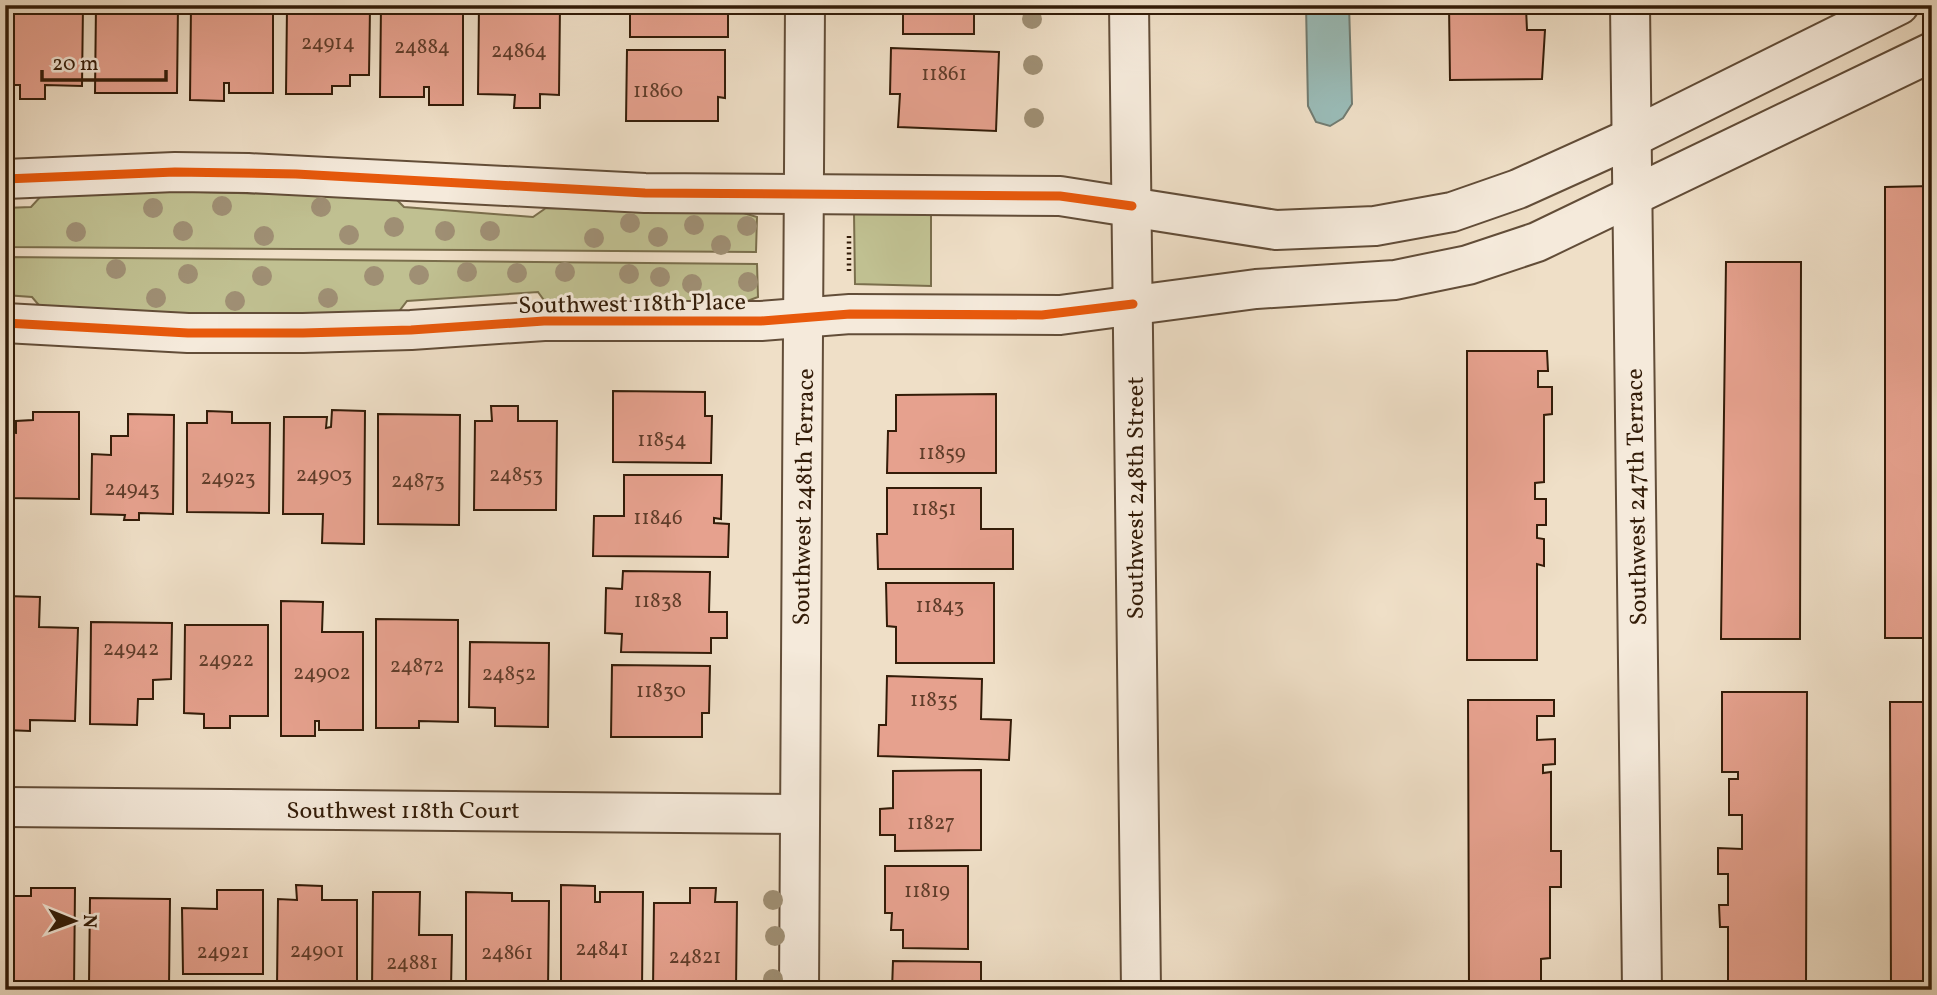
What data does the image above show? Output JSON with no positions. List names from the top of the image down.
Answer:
{
  "streets": {
    "street": [
      "Southwest 118th Place",
      "Southwest 248th Terrace",
      "Southwest 247th Terrace",
      "Southwest 248th Street",
      "Southwest 118th Court"
    ]
  },
  "crossings": [
    ["Southwest 118th Place", "Southwest 248th Terrace"],
    ["Southwest 118th Place", "Southwest 247th Terrace"],
    ["Southwest 118th Place", "Southwest 248th Street"],
    ["Southwest 248th Terrace", "Southwest 118th Court"]
  ],
  "house_numbers": [
    "24914",
    "24884",
    "24864",
    "11861",
    "11860",
    "11854",
    "11859",
    "24903",
    "24853",
    "24923",
    "24873",
    "24943",
    "11851",
    "11846",
    "11838",
    "11843",
    "24942",
    "24922",
    "24872",
    "24902",
    "24852",
    "11830",
    "11835",
    "11827",
    "11819",
    "24841",
    "24901",
    "24921",
    "24861",
    "24821",
    "24881"
  ],
  "scale_bar": "20 m",
  "north": "right"
}
